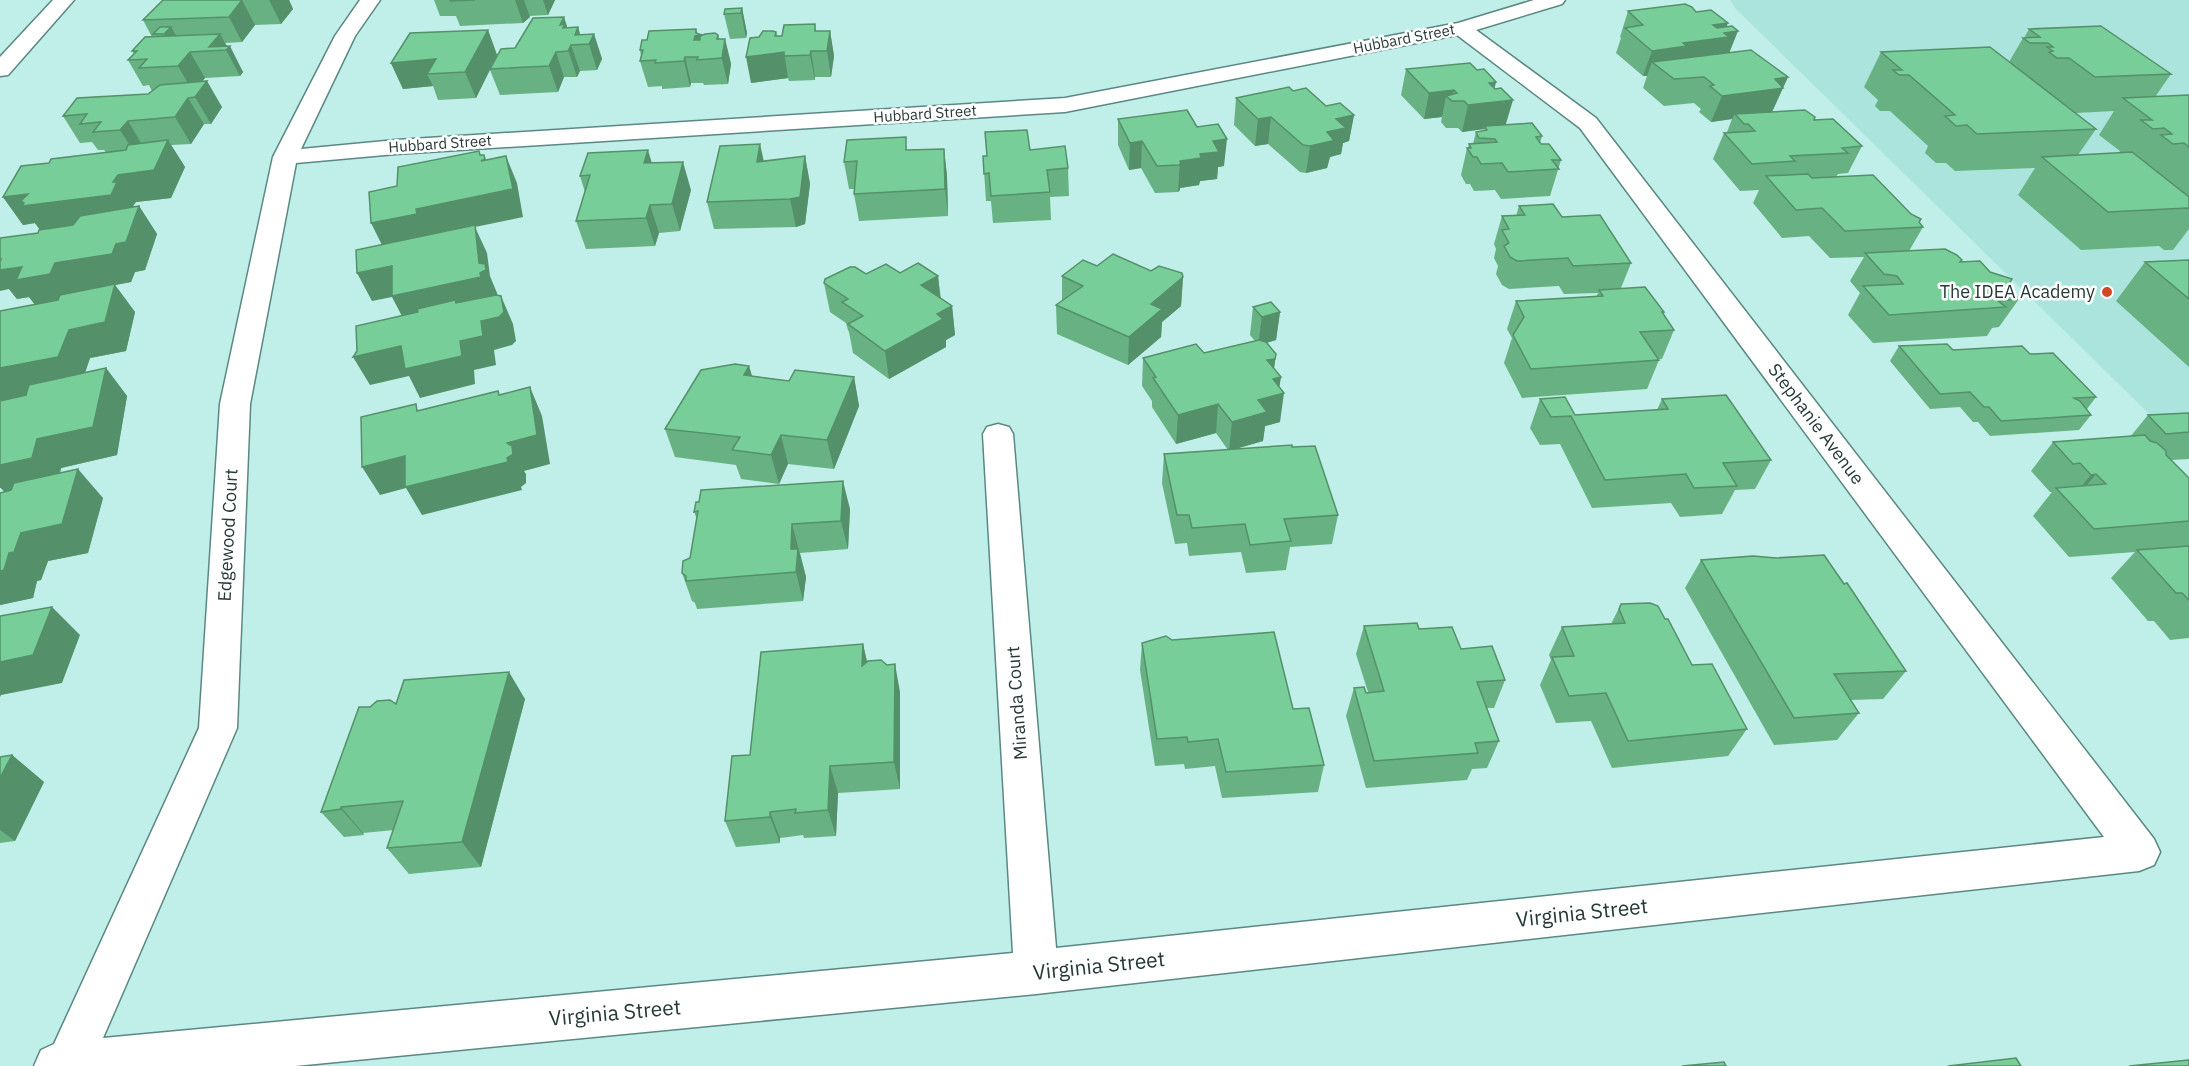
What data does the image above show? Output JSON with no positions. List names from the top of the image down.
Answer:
{
  "streets": {
    "street": [
      "Hubbard Street",
      "Stephanie Avenue",
      "Edgewood Court",
      "Miranda Court",
      "Virginia Street"
    ]
  },
  "crossings": [
    ["Hubbard Street", "Stephanie Avenue"],
    ["Hubbard Street", "Edgewood Court"],
    ["Stephanie Avenue", "Virginia Street"],
    ["Edgewood Court", "Virginia Street"],
    ["Miranda Court", "Virginia Street"]
  ],
  "places": ["The IDEA Academy"]
}
